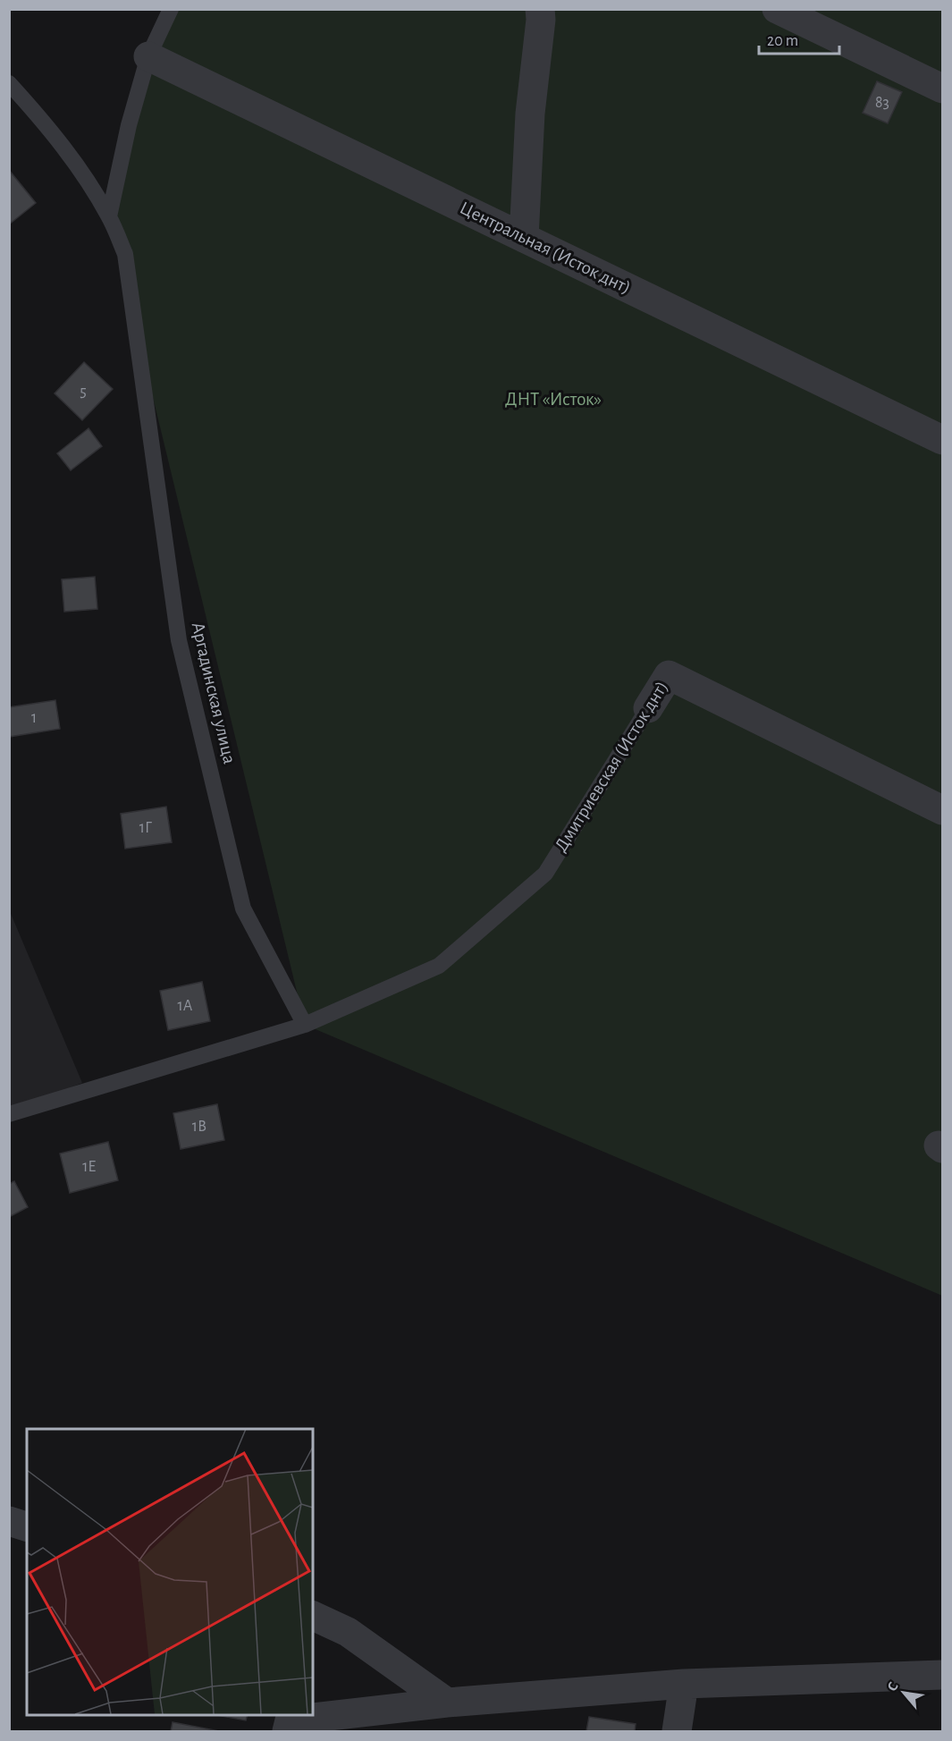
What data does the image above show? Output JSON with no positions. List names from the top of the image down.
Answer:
{
  "streets": {
    "street": ["Центральная (Исток днт)", "Дмитриевская (Исток днт)"],
    "lane": ["Аргадинская улица"]
  },
  "crossings": [
    ["Аргадинская улица", "Дмитриевская (Исток днт)"]
  ],
  "parks": ["ДНТ «Исток»"],
  "house_numbers": [
    "83",
    "5",
    "1",
    "1Г",
    "1А",
    "1В",
    "1Е"
  ],
  "scale_bar": "20 m",
  "north": "top left"
}
